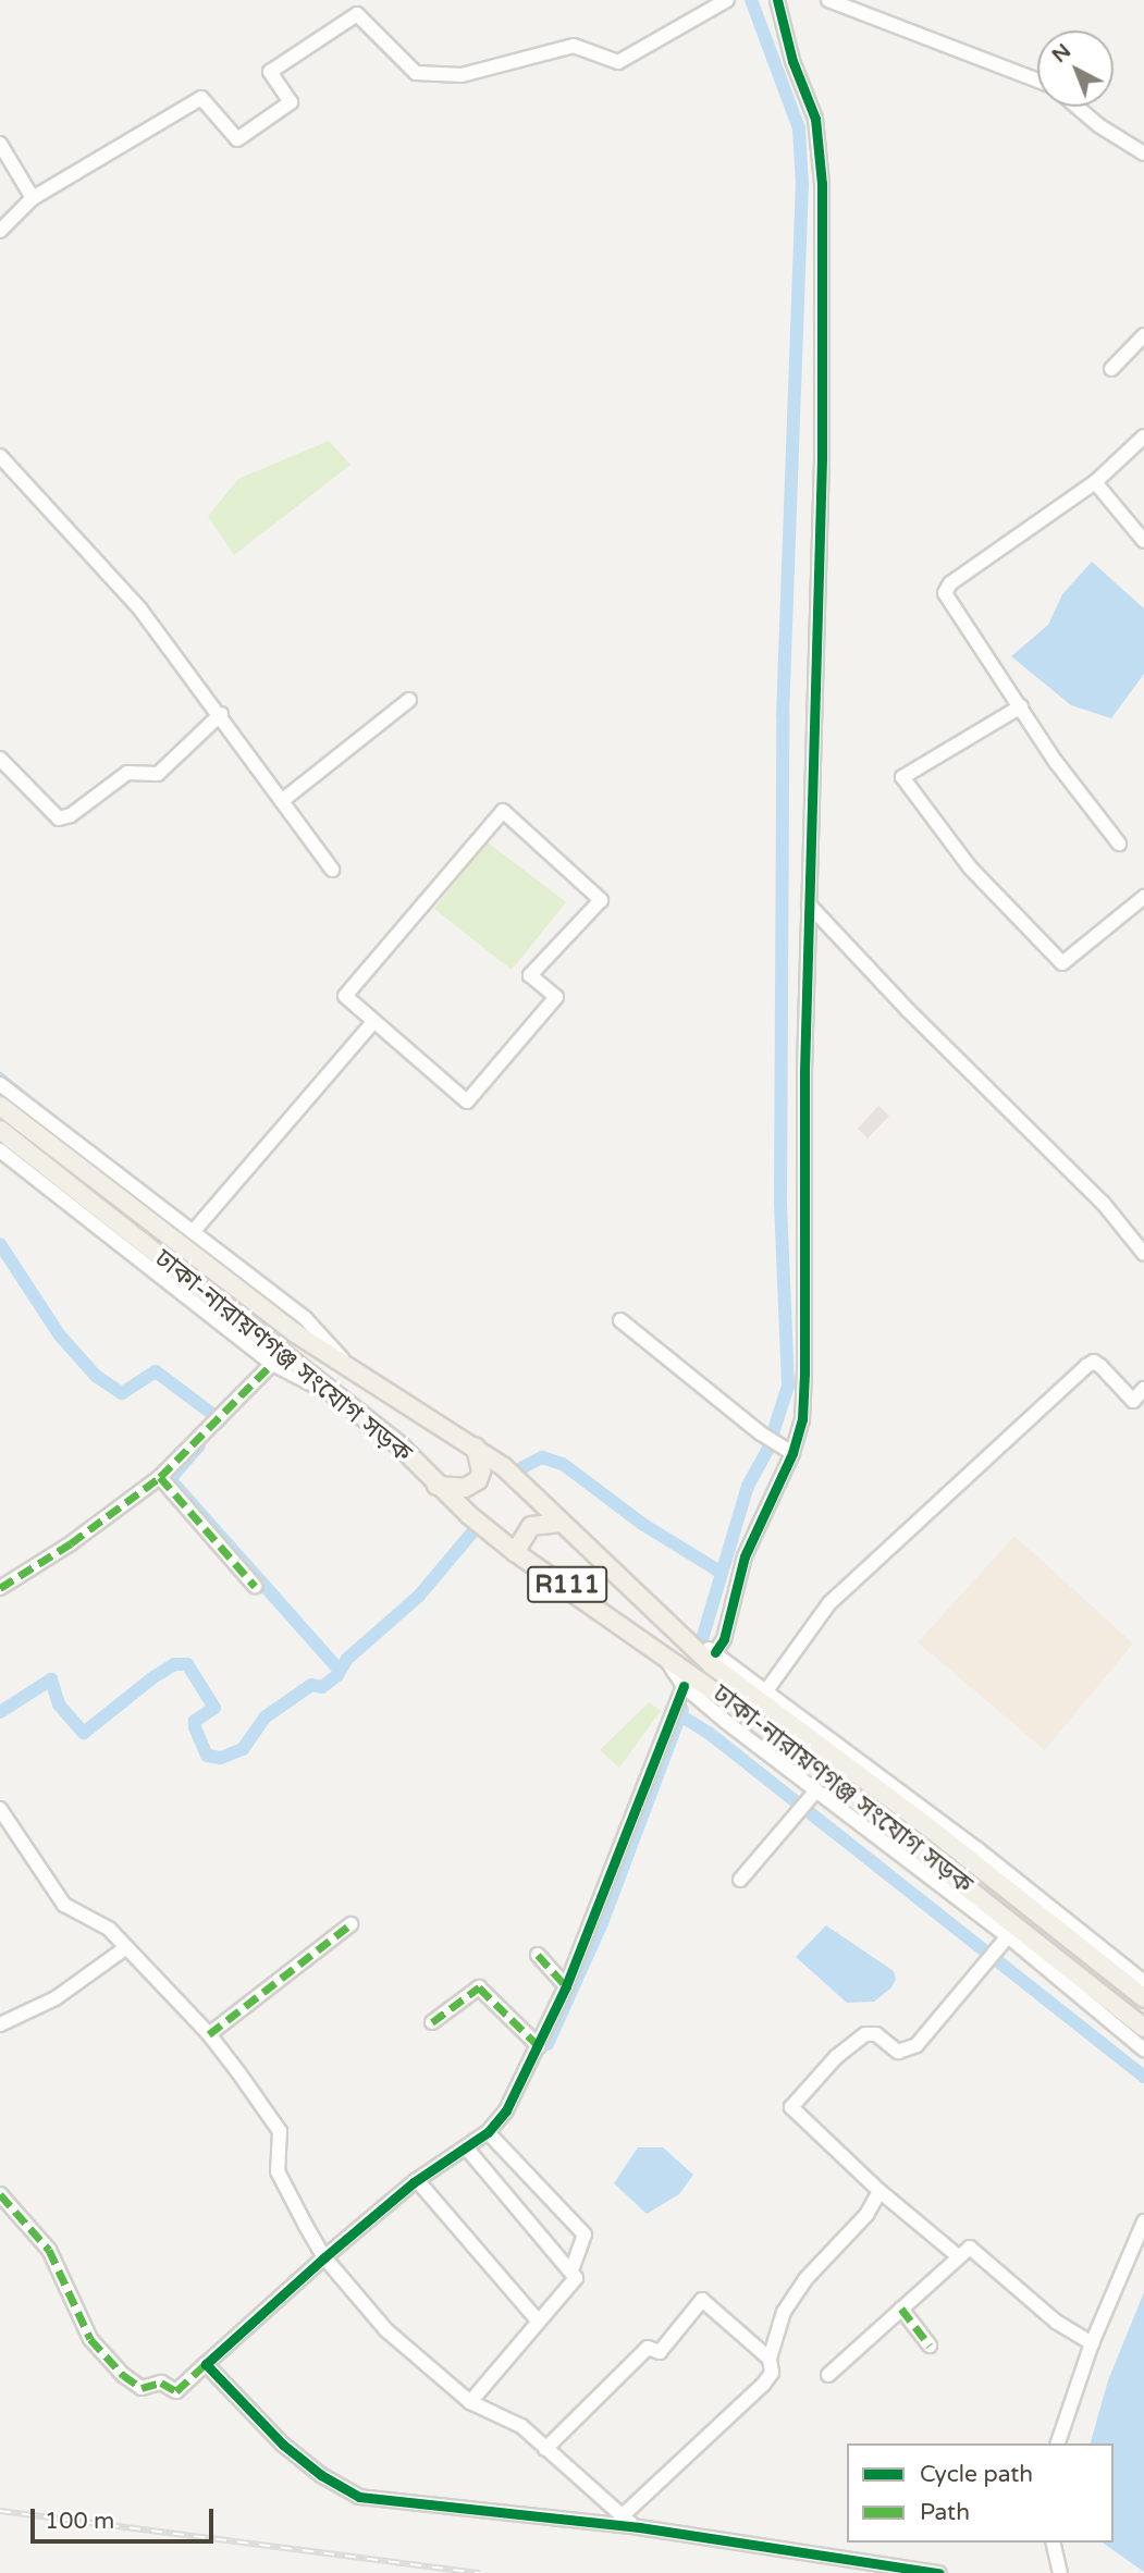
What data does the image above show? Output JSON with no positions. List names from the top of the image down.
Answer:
{
  "streets": {
    "main road": ["ঢাকা-নারায়ণগঞ্জ সংযোগ সড়ক", "R111"]
  },
  "legend": ["Cycle path", "Path"],
  "scale_bar": "100 m",
  "north": "top left"
}
